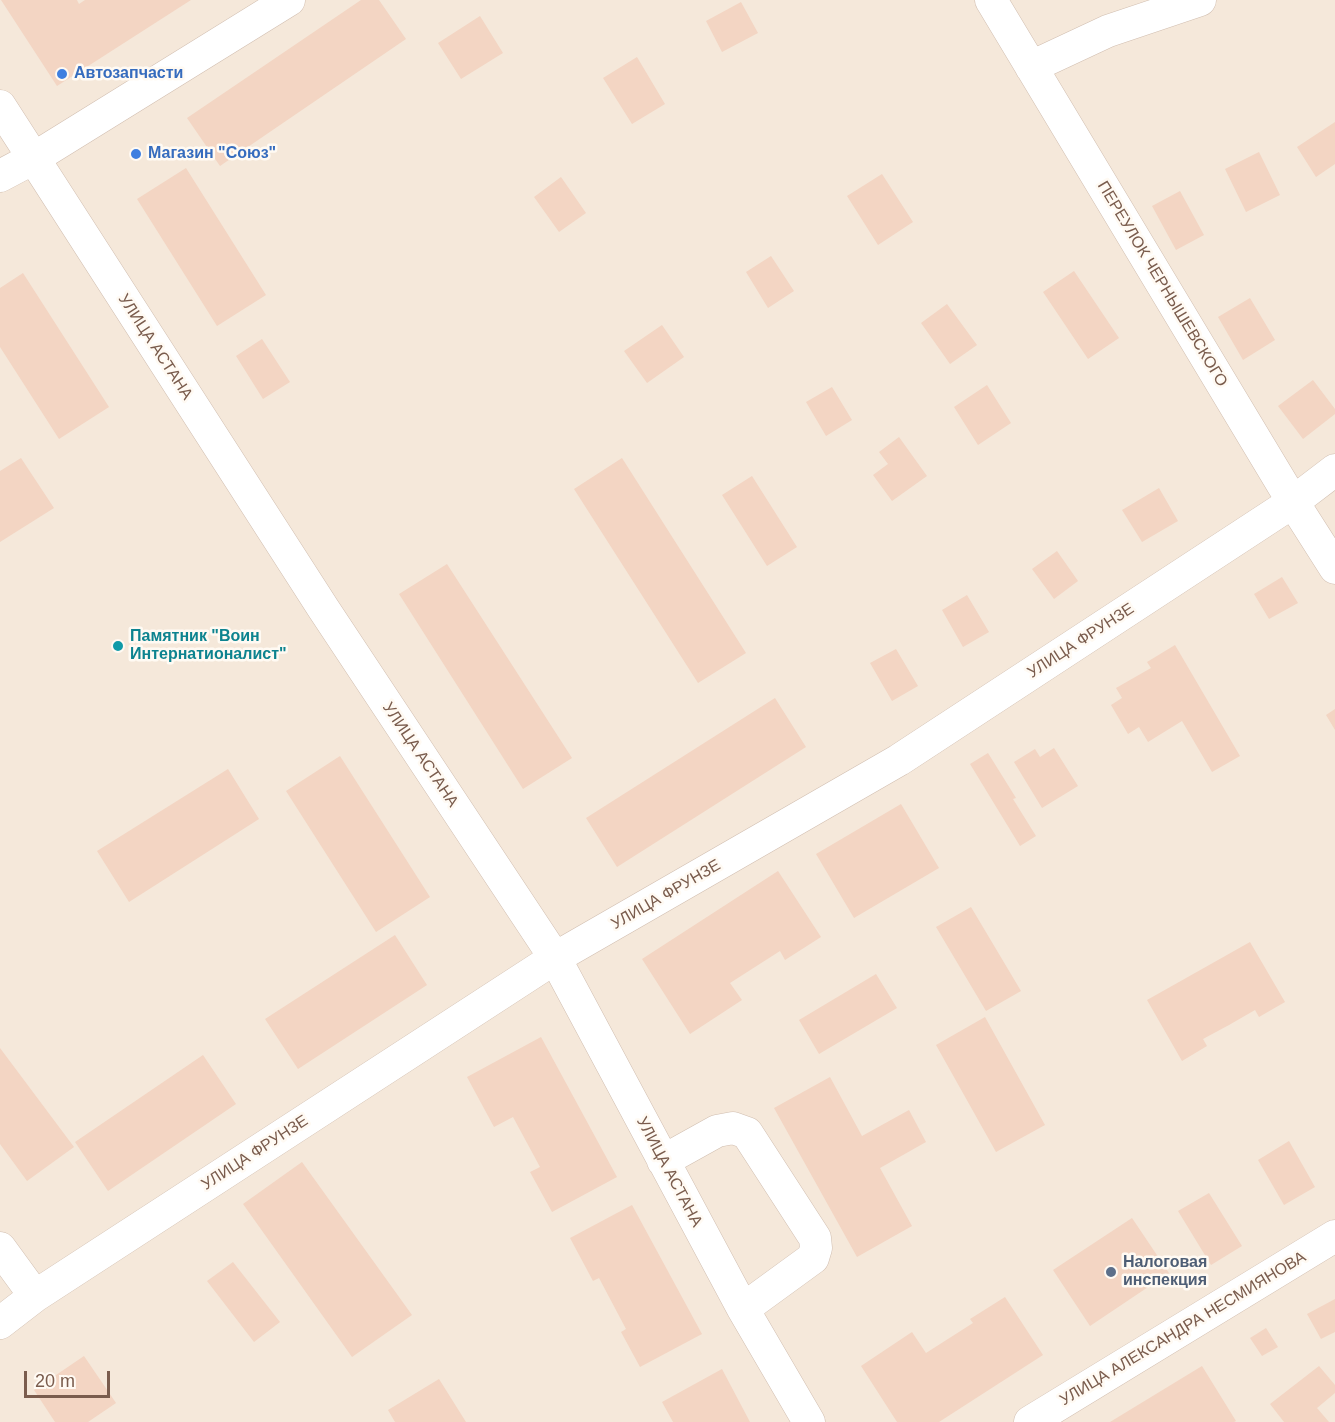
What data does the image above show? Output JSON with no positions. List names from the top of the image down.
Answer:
{
  "streets": {
    "street": [
      "ПЕРЕУЛОК ЧЕРНЫШЕВСКОГО",
      "УЛИЦА АСТАНА",
      "УЛИЦА ФРУНЗЕ",
      "УЛИЦА АЛЕКСАНДРА НЕСМИЯНОВА"
    ]
  },
  "crossings": [
    ["ПЕРЕУЛОК ЧЕРНЫШЕВСКОГО", "УЛИЦА ФРУНЗЕ"],
    ["УЛИЦА АСТАНА", "УЛИЦА ФРУНЗЕ"]
  ],
  "places": [
    "Автозапчасти",
    "Магазин \"Союз\"",
    "Памятник \"Воин Интернатионалист\"",
    "Налоговая инспекция"
  ],
  "scale_bar": "20 m"
}
